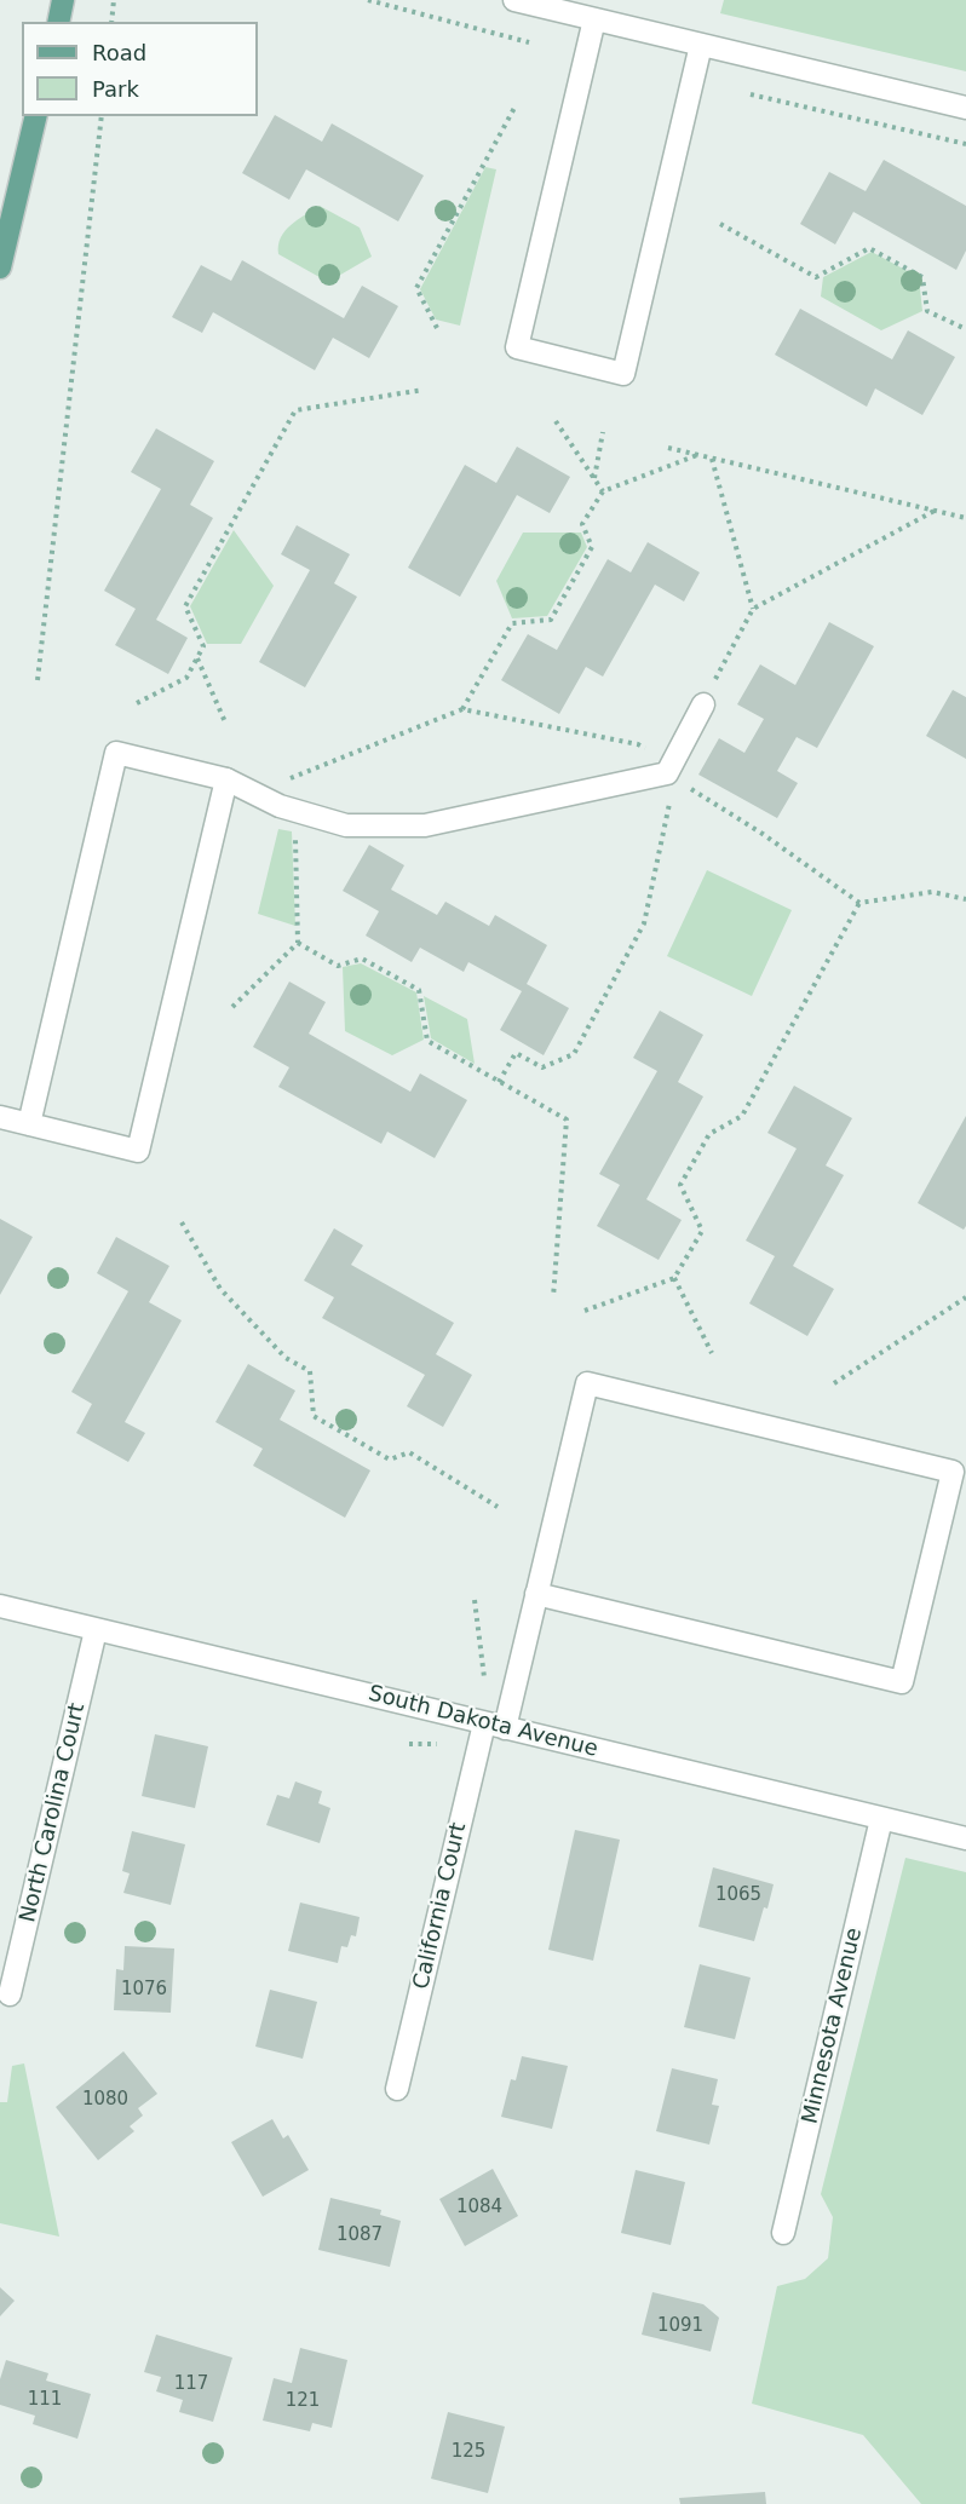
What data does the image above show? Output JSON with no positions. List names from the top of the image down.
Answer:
{
  "streets": {
    "street": [
      "South Dakota Avenue",
      "North Carolina Court",
      "California Court",
      "Minnesota Avenue"
    ]
  },
  "crossings": [
    ["South Dakota Avenue", "North Carolina Court"],
    ["South Dakota Avenue", "California Court"],
    ["South Dakota Avenue", "Minnesota Avenue"]
  ],
  "house_numbers": [
    "1065",
    "1076",
    "1080",
    "1084",
    "1087",
    "1091",
    "117",
    "111",
    "121",
    "125"
  ],
  "legend": ["Road", "Park"]
}
